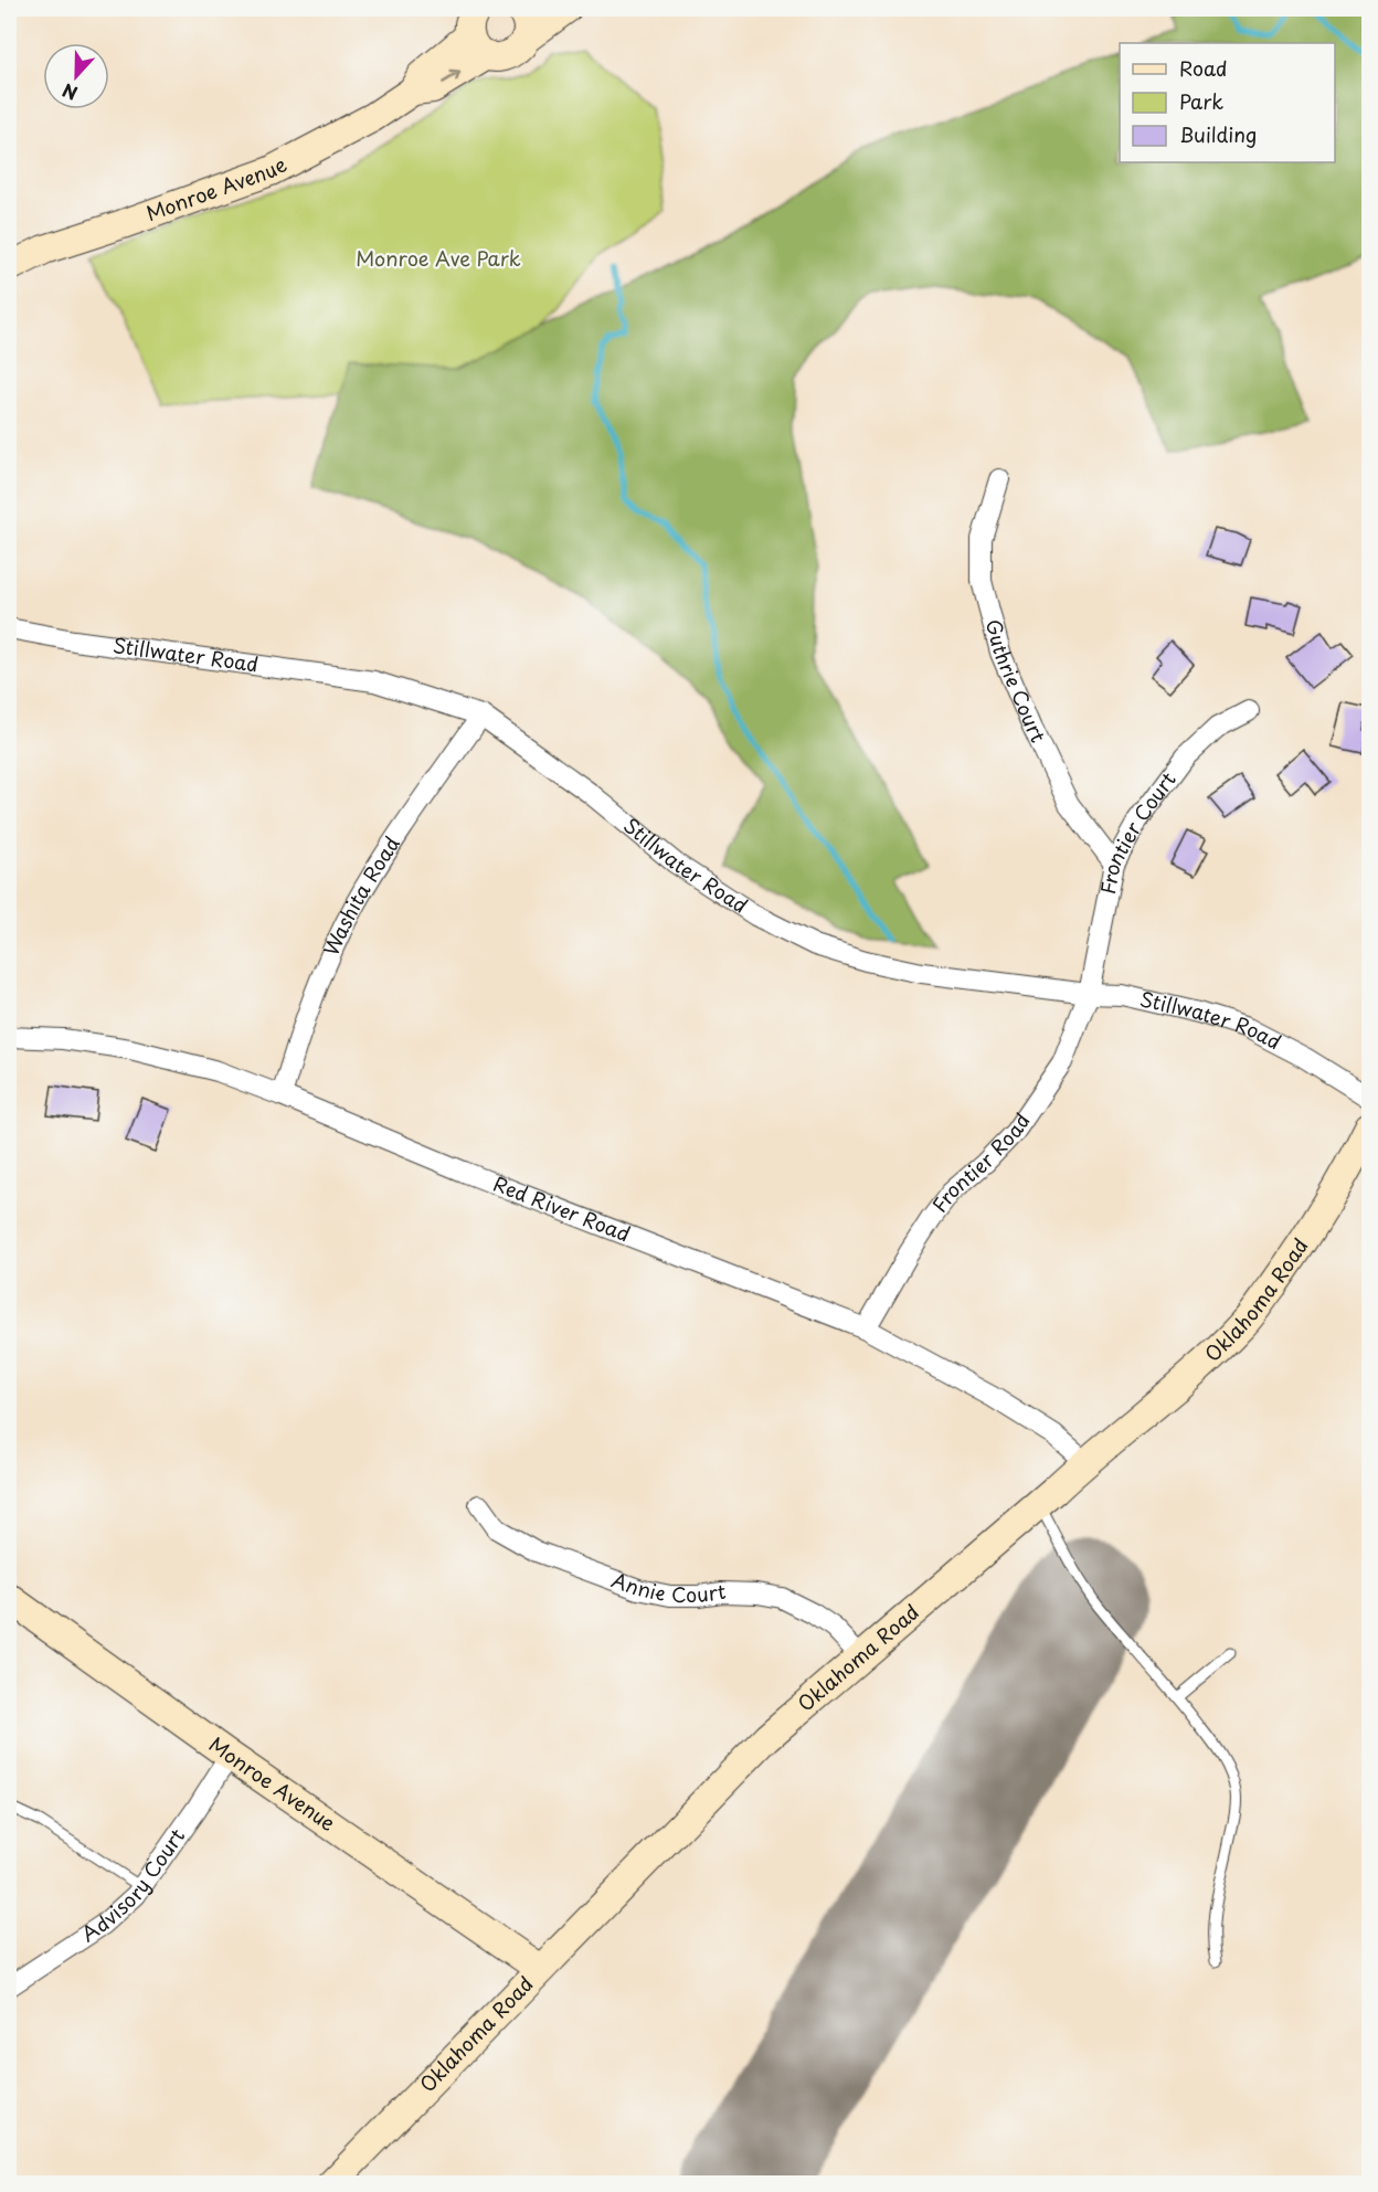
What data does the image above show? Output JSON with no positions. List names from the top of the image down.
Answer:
{
  "streets": {
    "street": [
      "Monroe Avenue",
      "Stillwater Road",
      "Guthrie Court",
      "Frontier Court",
      "Washita Road",
      "Frontier Road",
      "Red River Road",
      "Oklahoma Road",
      "Annie Court",
      "Advisory Court"
    ]
  },
  "crossings": [
    ["Monroe Avenue", "Oklahoma Road"],
    ["Monroe Avenue", "Advisory Court"],
    ["Stillwater Road", "Frontier Court"],
    ["Stillwater Road", "Washita Road"],
    ["Stillwater Road", "Frontier Road"],
    ["Guthrie Court", "Frontier Court"],
    ["Frontier Court", "Frontier Road"],
    ["Washita Road", "Red River Road"],
    ["Frontier Road", "Red River Road"],
    ["Red River Road", "Oklahoma Road"],
    ["Oklahoma Road", "Annie Court"]
  ],
  "parks": ["Monroe Ave Park"],
  "legend": ["Road", "Park", "Building"],
  "north": "bottom"
}
